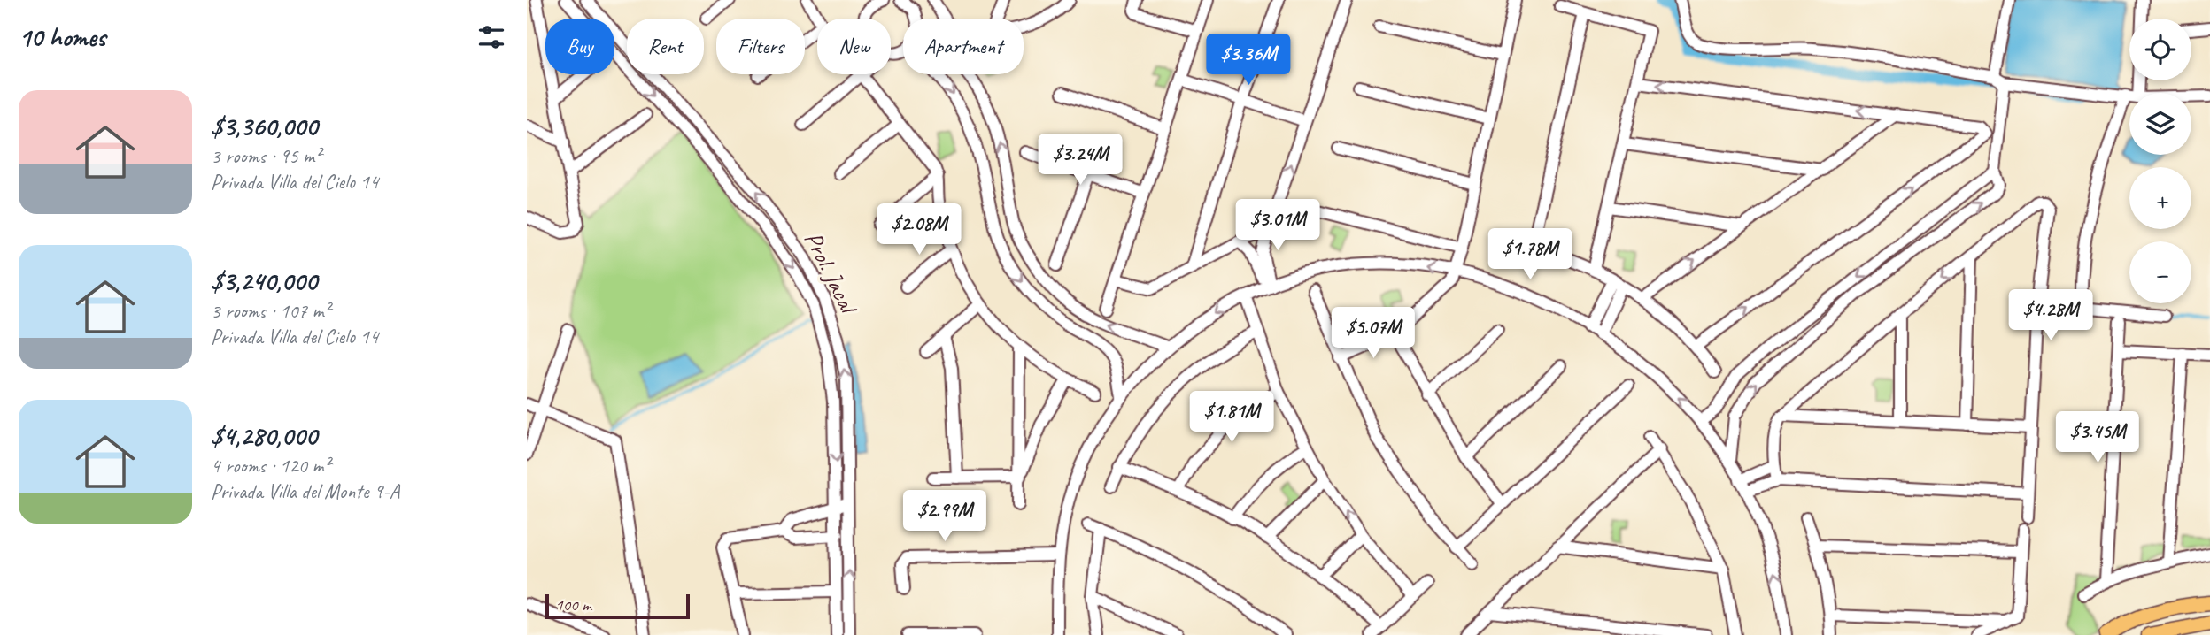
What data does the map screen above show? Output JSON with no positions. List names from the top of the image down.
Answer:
{
  "streets": {
    "street": ["Prol. Jacal"]
  },
  "scale_bar": "100 m",
  "page": {
    "heading": "10 homes",
    "map_buttons": ["+", "−"],
    "chip": [
      "Buy",
      "Rent",
      "Filters",
      "New",
      "Apartment"
    ],
    "price": [
      "$3.36M",
      "$3.24M",
      "$3.01M",
      "$2.08M",
      "$1.78M",
      "$4.28M",
      "$5.07M",
      "$1.81M",
      "$3.45M",
      "$2.99M"
    ],
    "list": [
      {
        "name": "$3,360,000",
        "note": "3 rooms · 95 m² · Privada Villa del Cielo 14"
      },
      {
        "name": "$3,240,000",
        "note": "3 rooms · 107 m² · Privada Villa del Cielo 14"
      },
      {
        "name": "$4,280,000",
        "note": "4 rooms · 120 m² · Privada Villa del Monte 9-A"
      }
    ],
    "scale": "100 m"
  }
}
